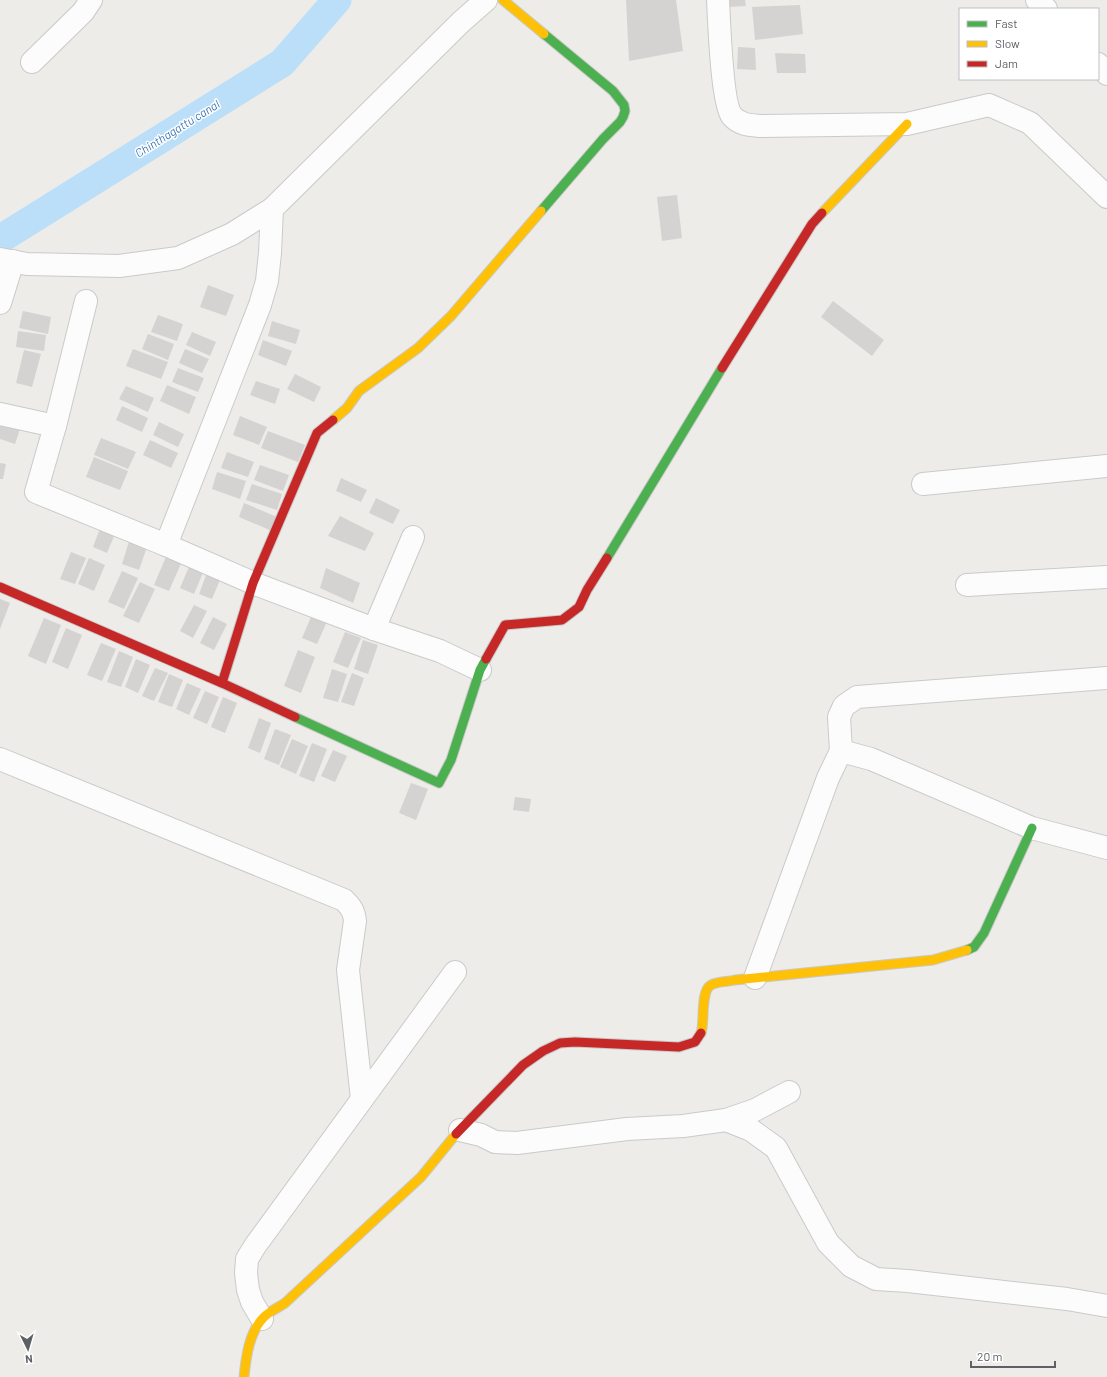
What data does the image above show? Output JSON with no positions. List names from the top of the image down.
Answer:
{
  "water": ["Chinthagattu canal"],
  "legend": ["Fast", "Slow", "Jam"],
  "scale_bar": "20 m",
  "north": "bottom"
}
